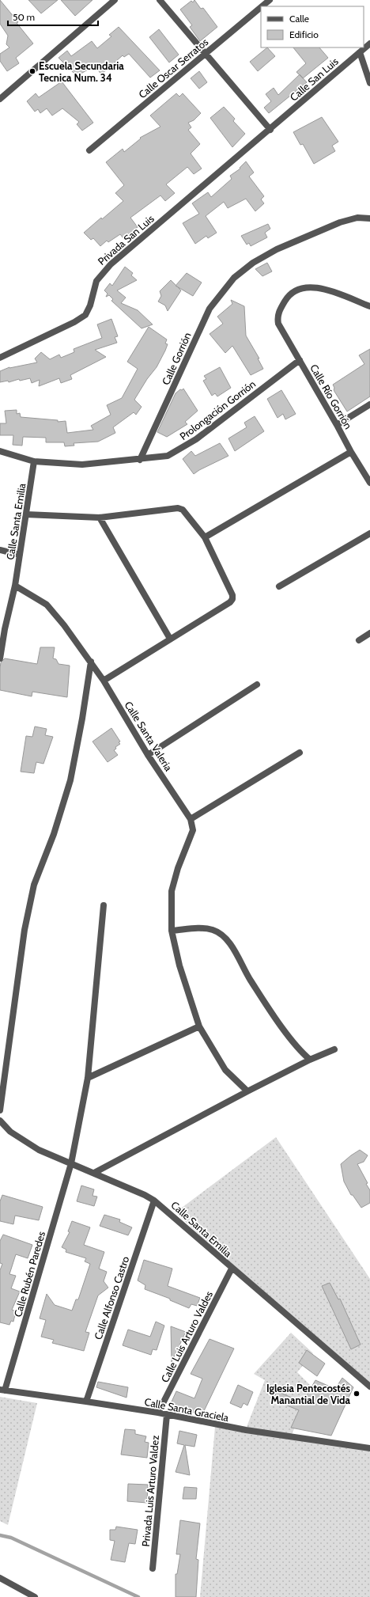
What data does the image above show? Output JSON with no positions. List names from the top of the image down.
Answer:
{
  "streets": {
    "street": [
      "Calle Oscar Serratos",
      "Calle San Luis",
      "Privada San Luis",
      "Calle Gorrión",
      "Calle Río Gorrión",
      "Prolongación Gorrión",
      "Calle Santa Emilia",
      "Calle Santa Valeria",
      "Calle Rubén Paredes",
      "Calle Alfonso Castro",
      "Calle Luis Arturo Valdes",
      "Calle Santa Graciela",
      "Privada Luis Arturo Valdez"
    ]
  },
  "crossings": [
    ["Calle San Luis", "Privada San Luis"],
    ["Calle Gorrión", "Prolongación Gorrión"],
    ["Calle Río Gorrión", "Prolongación Gorrión"],
    ["Calle Santa Emilia", "Calle Santa Valeria"],
    ["Calle Santa Emilia", "Calle Rubén Paredes"],
    ["Calle Santa Emilia", "Calle Alfonso Castro"],
    ["Calle Santa Emilia", "Calle Luis Arturo Valdes"],
    ["Calle Rubén Paredes", "Calle Santa Graciela"],
    ["Calle Alfonso Castro", "Calle Santa Graciela"],
    ["Calle Luis Arturo Valdes", "Calle Santa Graciela"],
    ["Calle Santa Graciela", "Privada Luis Arturo Valdez"]
  ],
  "places": ["Escuela Secundaria Tecnica Num. 34", "Iglesia Pentecostés Manantial de Vida"],
  "legend": ["Calle", "Edificio"],
  "scale_bar": "50 m"
}
